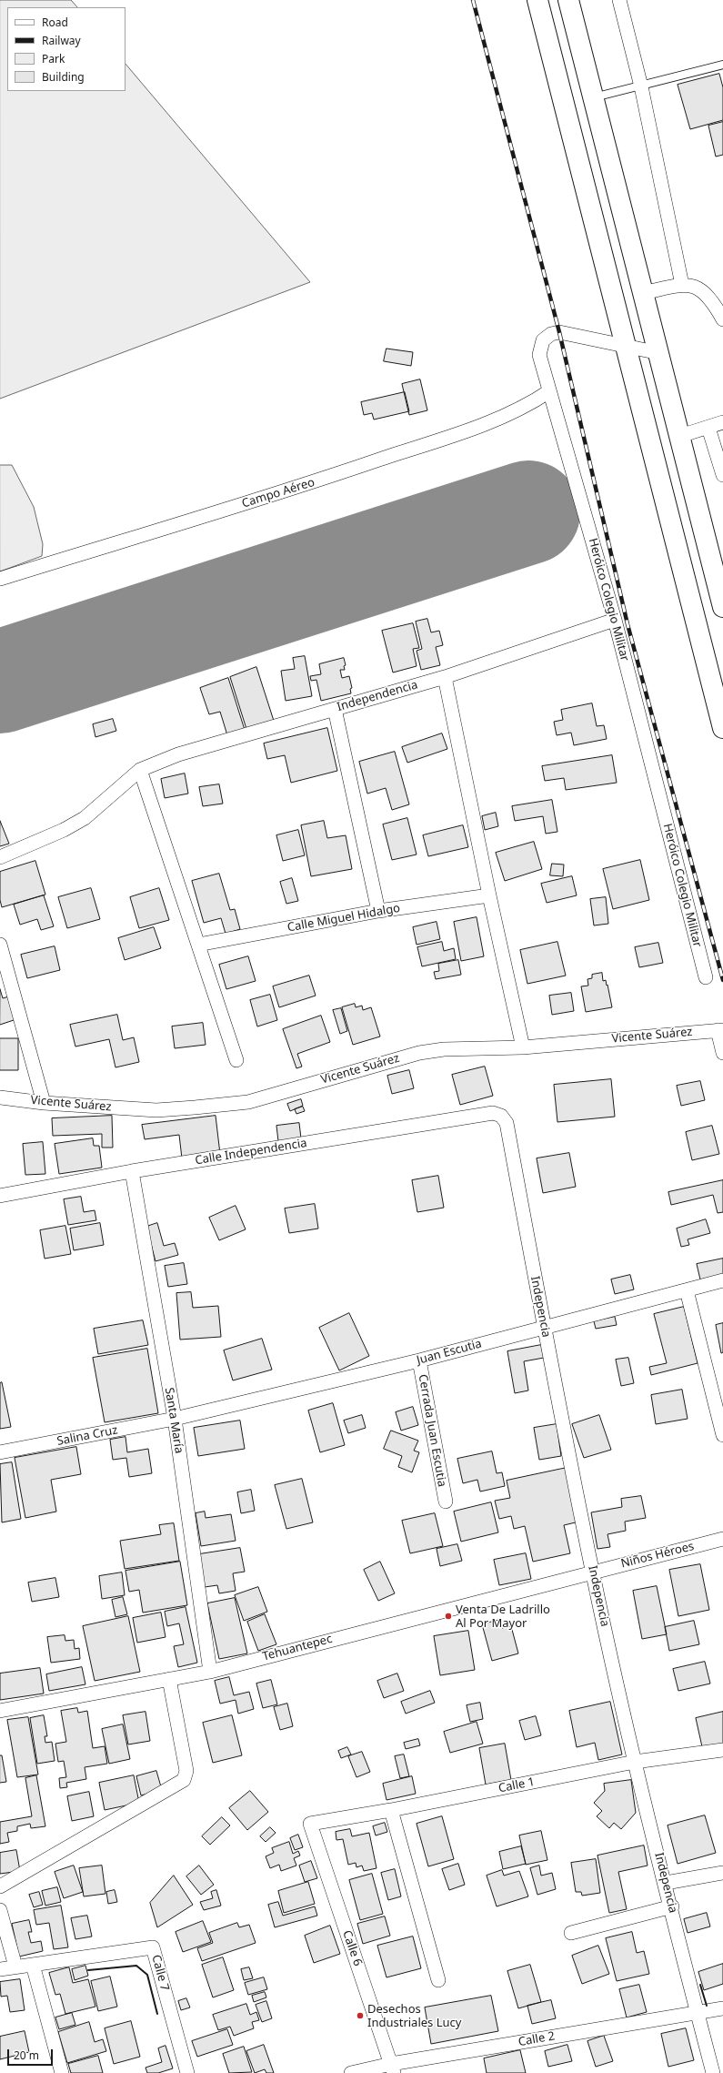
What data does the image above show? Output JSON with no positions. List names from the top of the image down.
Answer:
{
  "streets": {
    "street": [
      "Campo Aéreo",
      "Heróico Colegio Militar",
      "Independencia",
      "Calle Miguel Hidalgo",
      "Vicente Suárez",
      "Calle Independencia",
      "Indepencia",
      "Juan Escutia",
      "Santa María",
      "Cerrada Juan Escutia",
      "Salina Cruz",
      "Niños Héroes",
      "Tehuantepec",
      "Calle 1",
      "Calle 6",
      "Calle 7",
      "Calle 2"
    ]
  },
  "crossings": [
    ["Campo Aéreo", "Heróico Colegio Militar"],
    ["Heróico Colegio Militar", "Independencia"],
    ["Calle Independencia", "Indepencia"],
    ["Calle Independencia", "Santa María"],
    ["Indepencia", "Juan Escutia"],
    ["Indepencia", "Niños Héroes"],
    ["Indepencia", "Tehuantepec"],
    ["Indepencia", "Calle 1"],
    ["Indepencia", "Calle 2"],
    ["Juan Escutia", "Santa María"],
    ["Juan Escutia", "Cerrada Juan Escutia"],
    ["Juan Escutia", "Salina Cruz"],
    ["Santa María", "Salina Cruz"],
    ["Santa María", "Tehuantepec"],
    ["Niños Héroes", "Tehuantepec"],
    ["Calle 1", "Calle 6"],
    ["Calle 6", "Calle 2"]
  ],
  "places": ["Venta De Ladrillo Al Por Mayor", "Desechos Industriales Lucy"],
  "legend": [
    "Road",
    "Railway",
    "Park",
    "Building"
  ],
  "scale_bar": "20 m"
}
